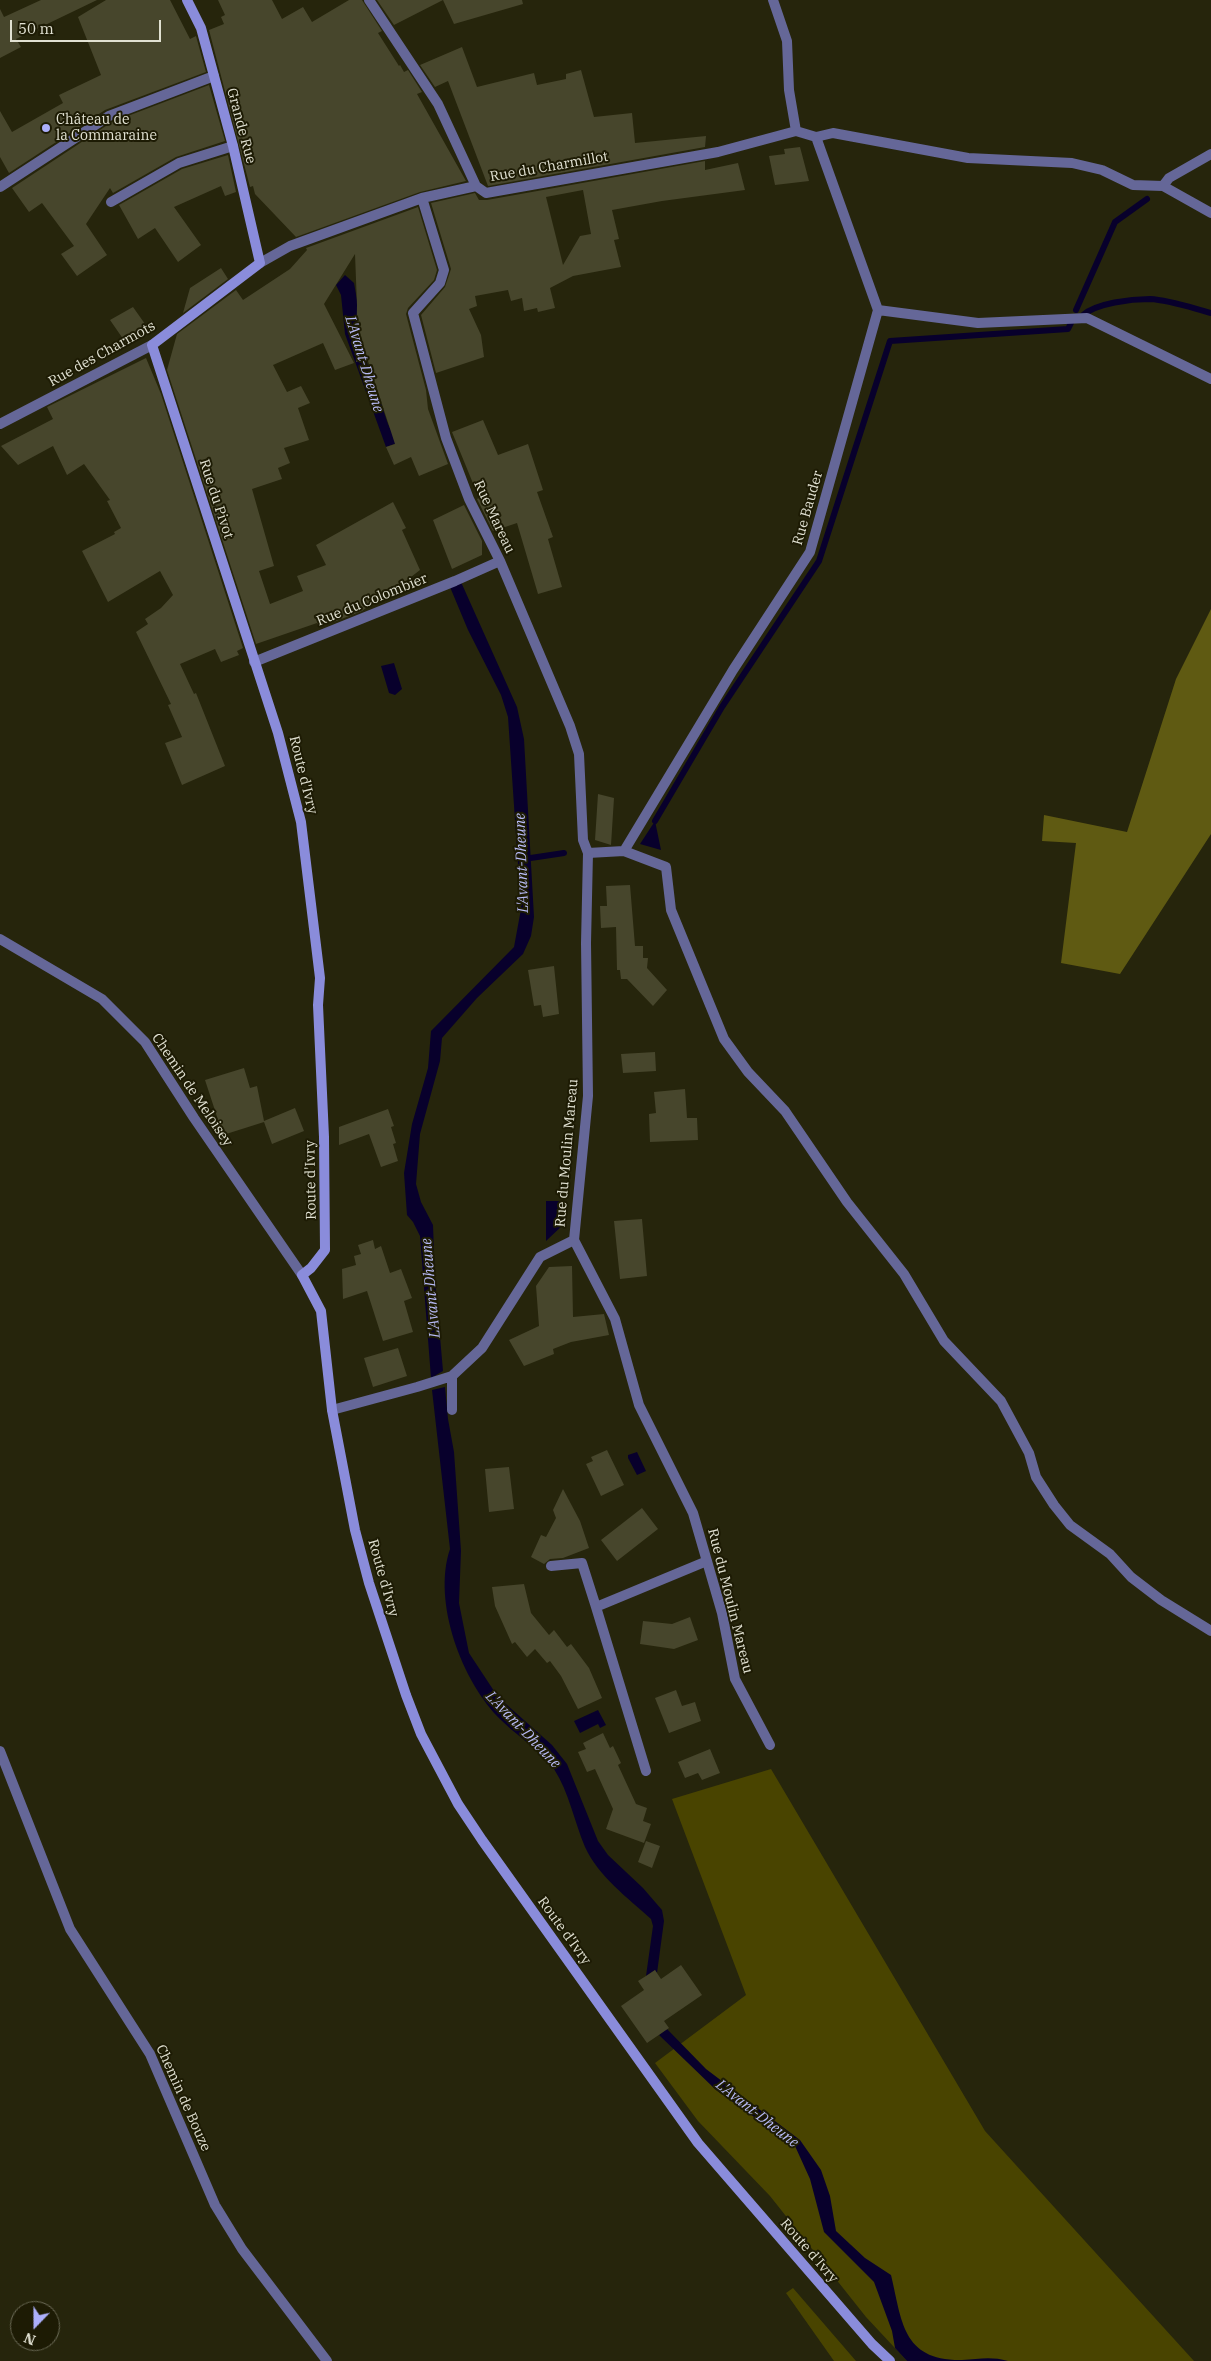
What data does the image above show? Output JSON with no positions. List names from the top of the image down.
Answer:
{
  "streets": {
    "main road": [
      "Grande Rue",
      "Rue des Charmots",
      "Rue du Pivot",
      "Route d'Ivry"
    ],
    "street": [
      "Rue du Charmillot",
      "Rue Bauder",
      "Rue Mareau",
      "Rue du Colombier",
      "Chemin de Meloisey",
      "Rue du Moulin Mareau",
      "Chemin de Bouze"
    ]
  },
  "crossings": [
    ["Grande Rue", "Rue du Charmillot"],
    ["Grande Rue", "Rue des Charmots"],
    ["Rue du Charmillot", "Rue des Charmots"],
    ["Rue du Charmillot", "Rue Mareau"],
    ["Rue des Charmots", "Rue du Pivot"],
    ["Rue du Pivot", "Rue du Colombier"],
    ["Rue du Pivot", "Route d'Ivry"],
    ["Rue Mareau", "Rue du Colombier"],
    ["Rue Mareau", "Rue du Moulin Mareau"],
    ["Rue du Colombier", "Route d'Ivry"],
    ["Route d'Ivry", "Chemin de Meloisey"]
  ],
  "water": ["L'Avant-Dheune"],
  "places": ["Château de la Commaraine"],
  "scale_bar": "50 m",
  "north": "bottom"
}
